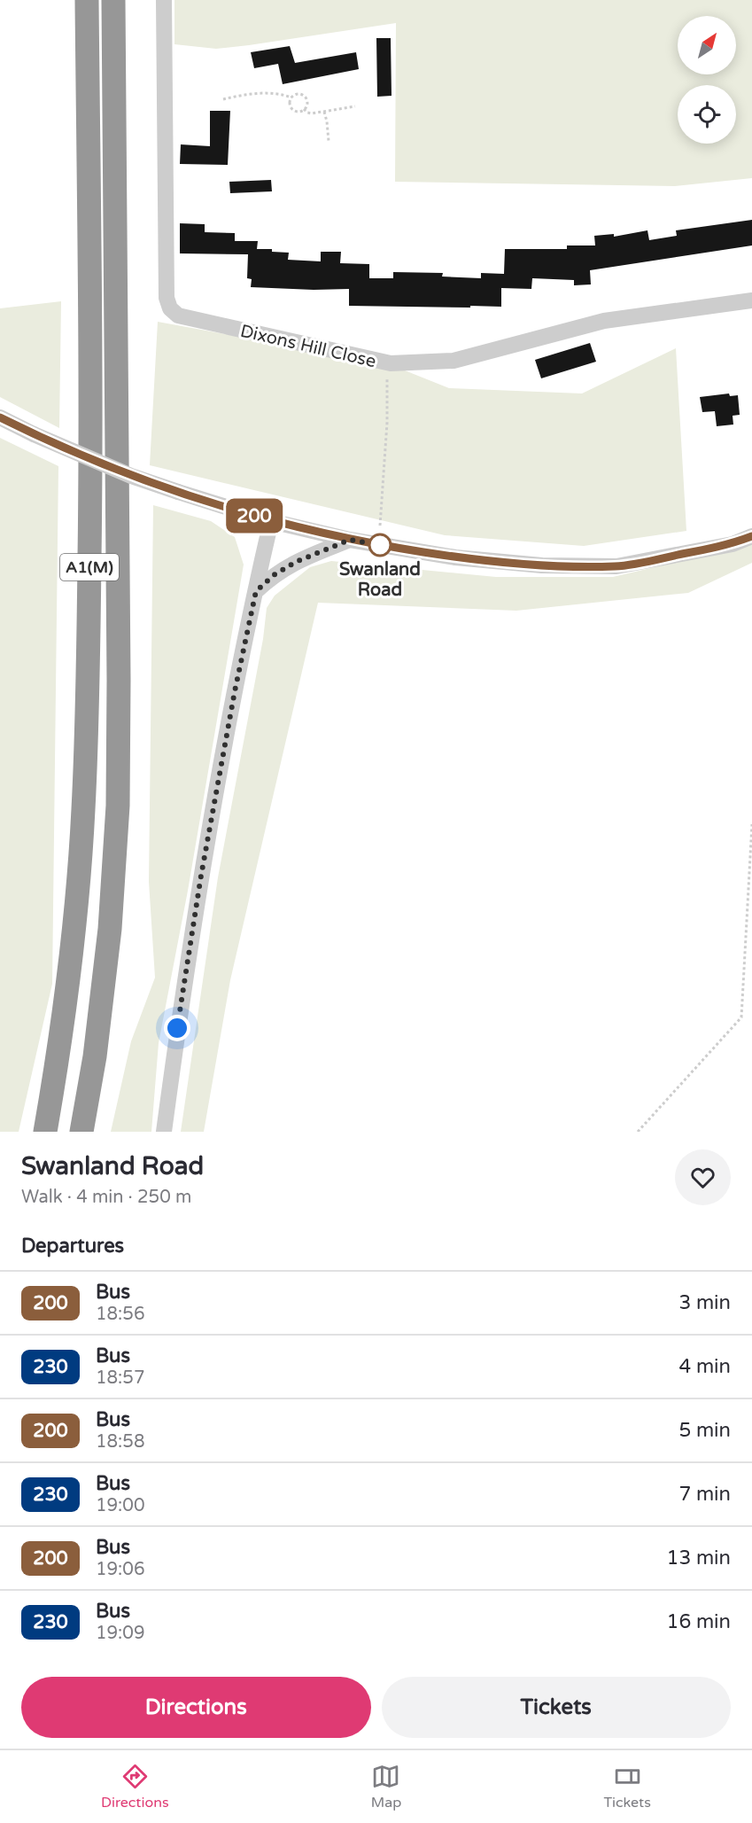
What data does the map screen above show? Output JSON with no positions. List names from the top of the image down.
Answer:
{
  "streets": {
    "highway": ["A1(M)"],
    "street": ["Dixons Hill Close"]
  },
  "places": ["Swanland Road"],
  "lines": ["bus line 200"],
  "north": "top right",
  "page": {
    "on_map": "200",
    "heading": [
      ["Swanland Road", "Walk · 4 min · 250 m"],
      "Departures"
    ],
    "list": [
      {
        "mark": "200",
        "name": "Bus",
        "note": "18:56",
        "value": "3 min"
      },
      {
        "mark": "230",
        "name": "Bus",
        "note": "18:57",
        "value": "4 min"
      },
      {
        "mark": "200",
        "name": "Bus",
        "note": "18:58",
        "value": "5 min"
      },
      {
        "mark": "230",
        "name": "Bus",
        "note": "19:00",
        "value": "7 min"
      },
      {
        "mark": "200",
        "name": "Bus",
        "note": "19:06",
        "value": "13 min"
      },
      {
        "mark": "230",
        "name": "Bus",
        "note": "19:09",
        "value": "16 min"
      }
    ],
    "buttons": ["Directions", "Tickets"],
    "tabs": ["Directions", "Map", "Tickets"]
  }
}
